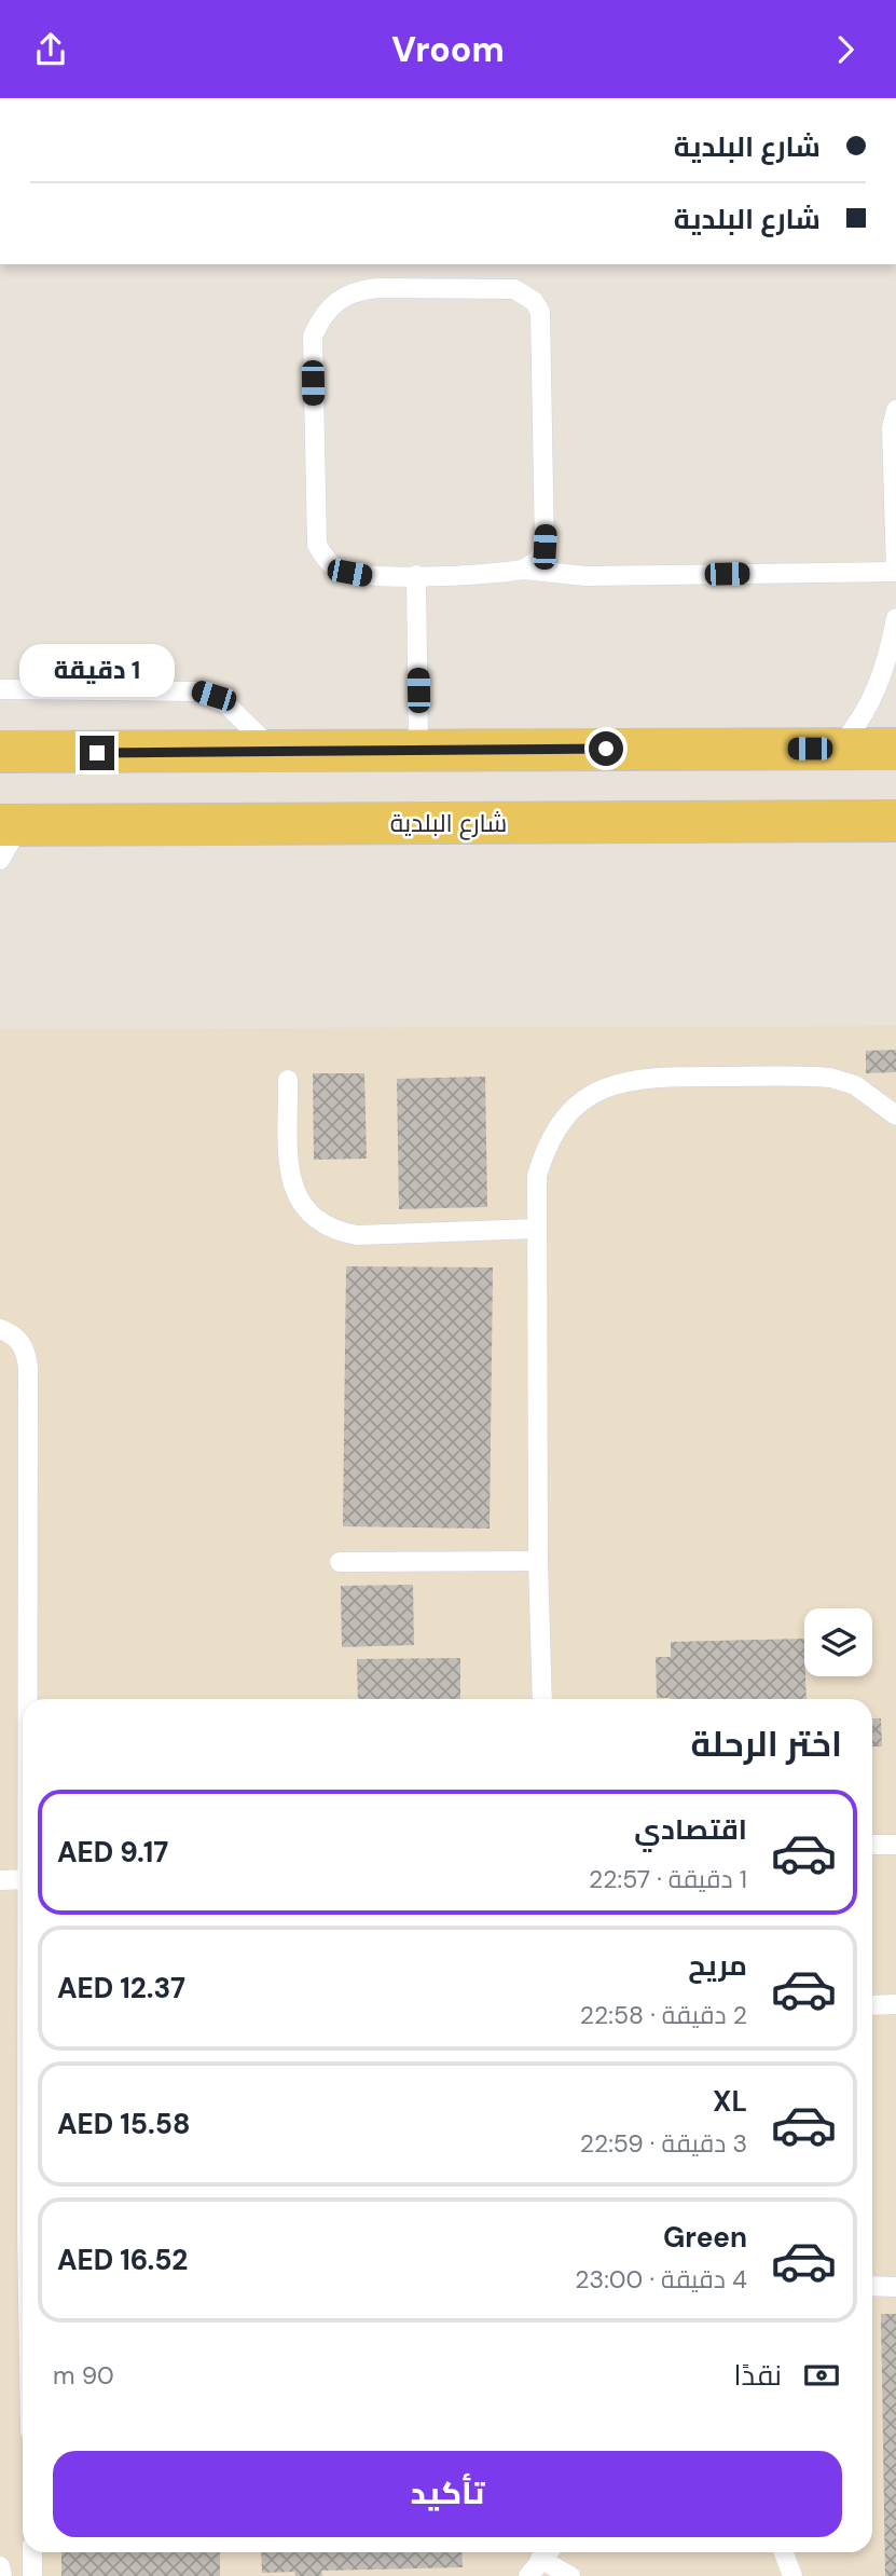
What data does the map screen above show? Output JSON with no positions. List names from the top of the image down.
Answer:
{
  "streets": {
    "main road": ["شارع البلدية"]
  },
  "page": {
    "header": "Vroom",
    "banner": ["شارع البلدية", "شارع البلدية"],
    "bubble": "1 دقيقة",
    "heading": "اختر الرحلة",
    "list": [
      {
        "name": "اقتصادي",
        "note": "1 دقيقة · 22:57",
        "value": "AED 9.17"
      },
      {
        "name": "مريح",
        "note": "2 دقيقة · 22:58",
        "value": "AED 12.37"
      },
      {
        "name": "XL",
        "note": "3 دقيقة · 22:59",
        "value": "AED 15.58"
      },
      {
        "name": "Green",
        "note": "4 دقيقة · 23:00",
        "value": "AED 16.52"
      }
    ],
    "pay": ["نقدًا", "90 m"],
    "buttons": "تأكيد"
  }
}
